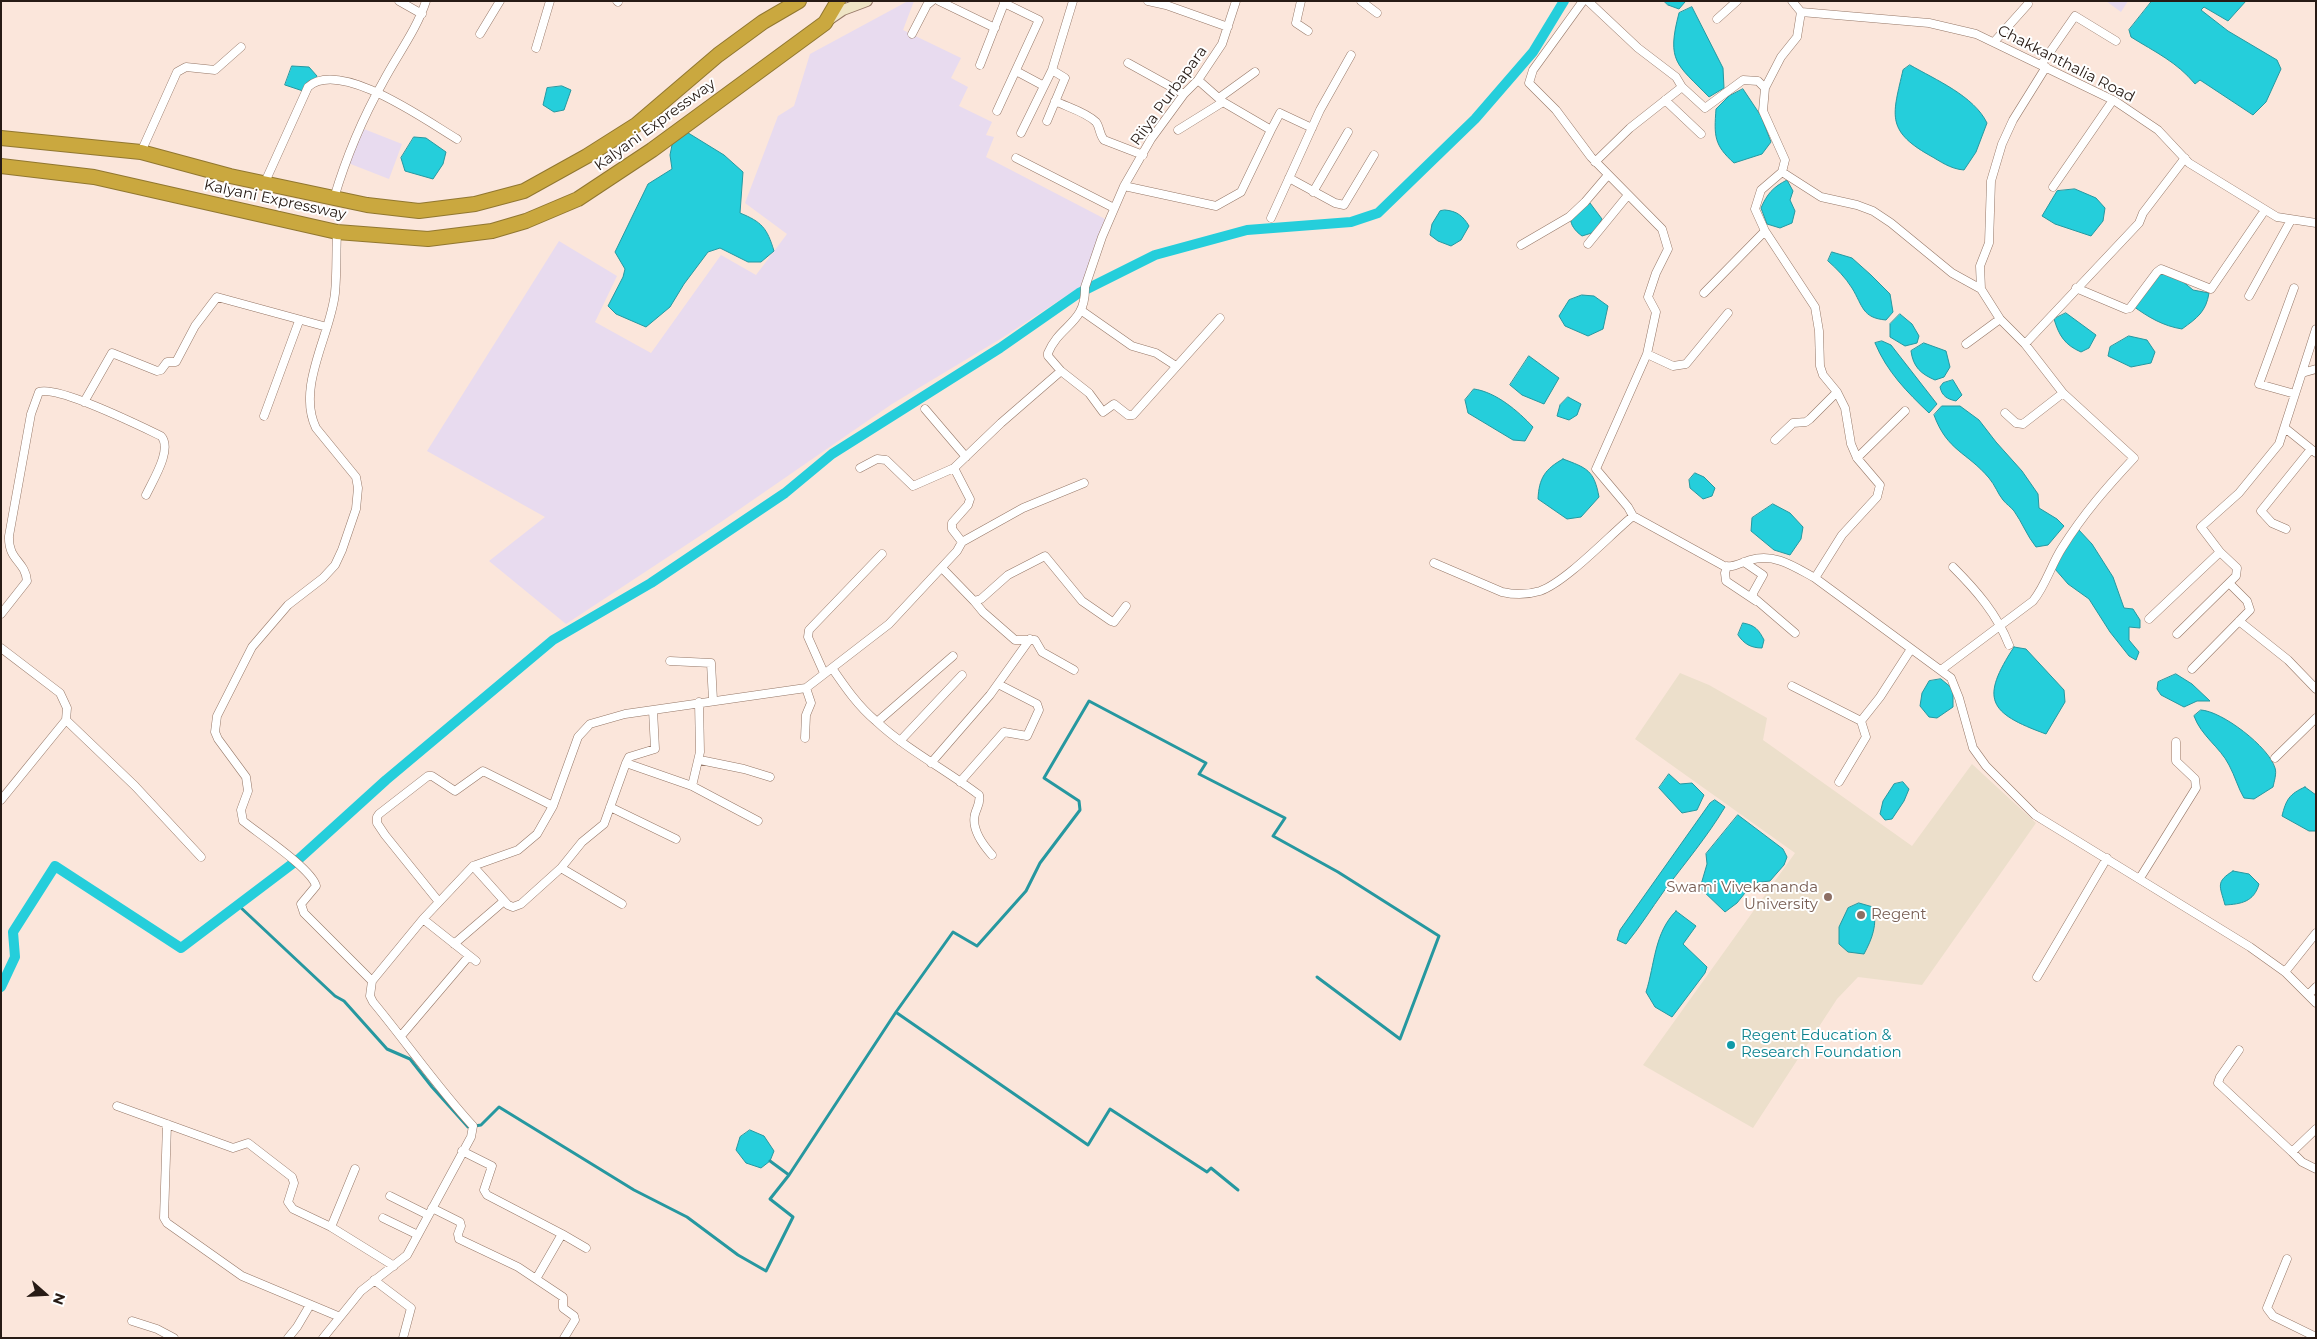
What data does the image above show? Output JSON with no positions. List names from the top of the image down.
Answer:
{
  "streets": {
    "highway": ["Kalyani Expressway"],
    "street": ["Chakkanthalia Road", "Riiya Purbapara"]
  },
  "places": ["Swami Vivekananda University", "Regent", "Regent Education & Research Foundation"],
  "north": "right"
}
